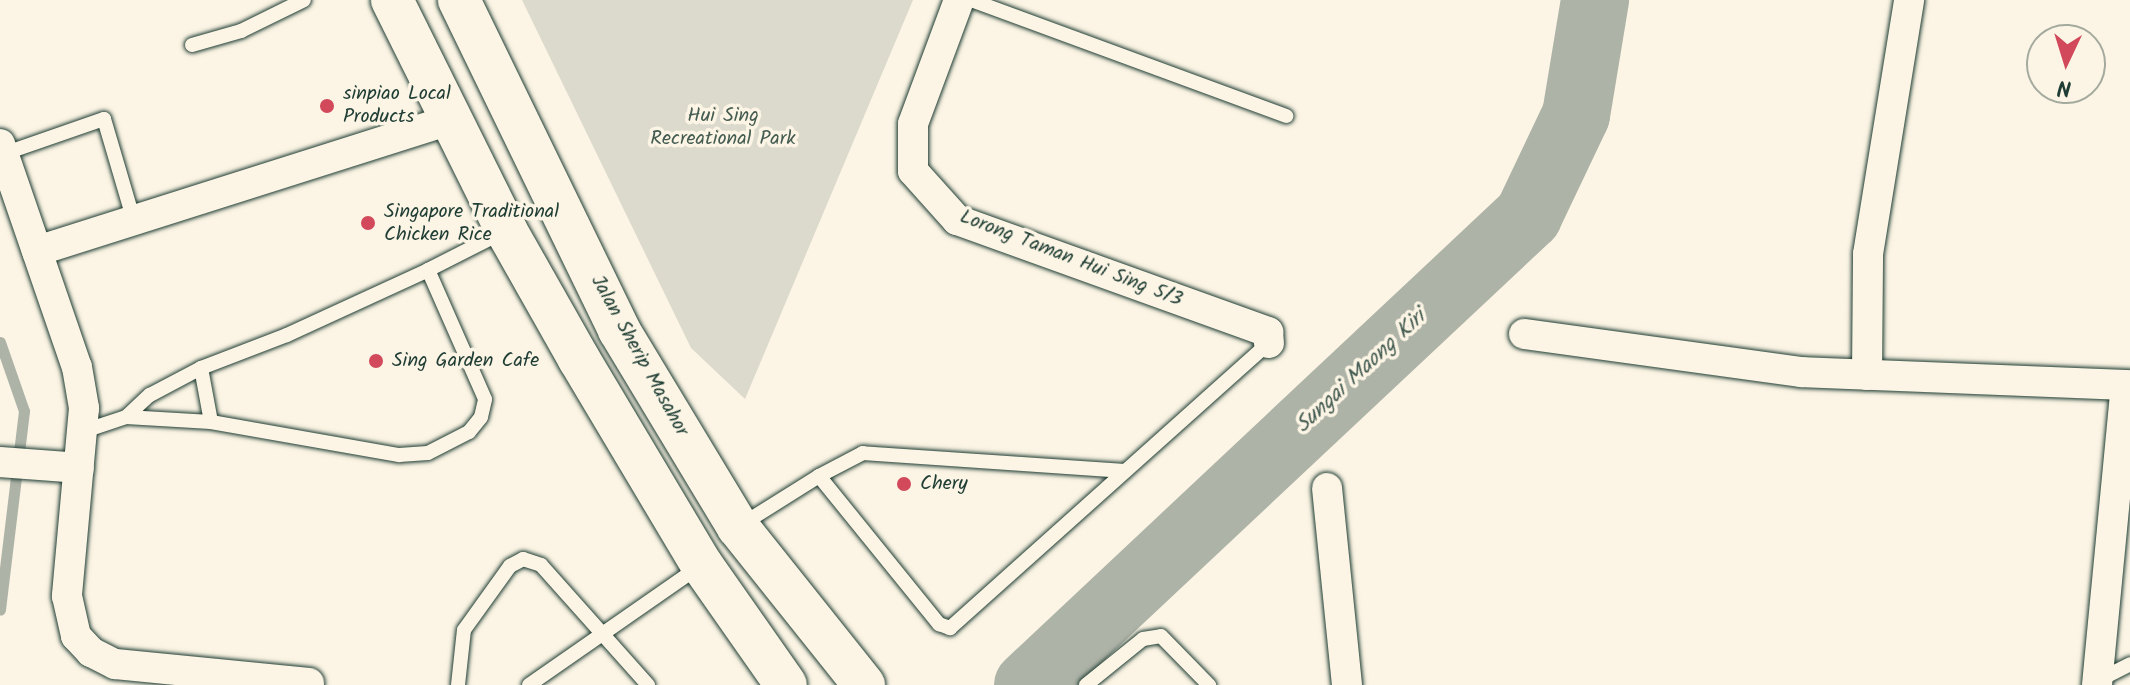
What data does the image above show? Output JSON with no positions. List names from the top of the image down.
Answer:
{
  "streets": {
    "main road": ["Jalan Sherip Masahor"],
    "street": ["Lorong Taman Hui Sing 5/3"]
  },
  "water": ["Sungai Maong Kiri"],
  "parks": ["Hui Sing Recreational Park"],
  "places": [
    "sinpiao Local Products",
    "Singapore Traditional Chicken Rice",
    "Sing Garden Cafe",
    "Chery"
  ],
  "north": "bottom"
}
